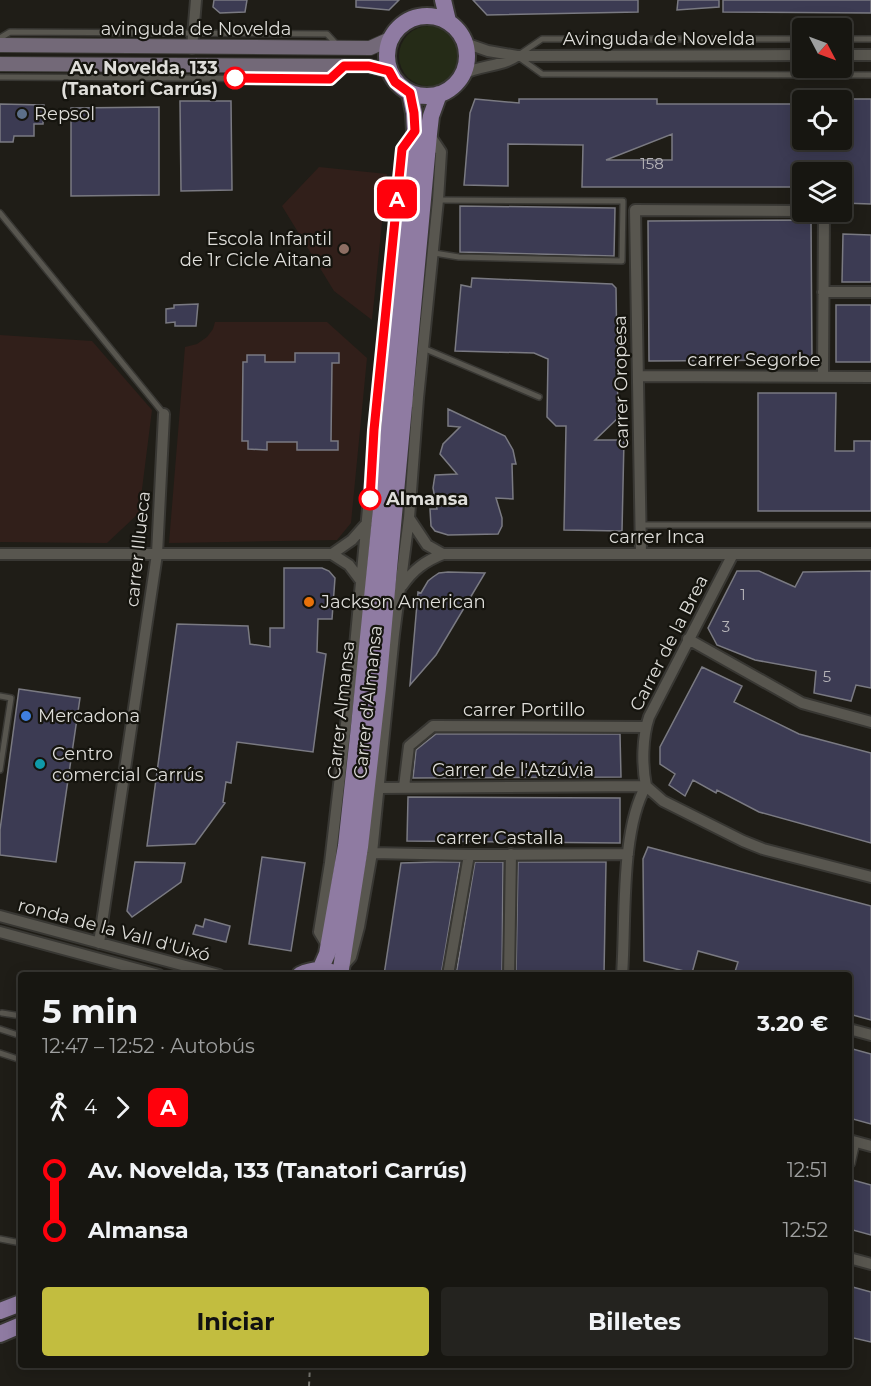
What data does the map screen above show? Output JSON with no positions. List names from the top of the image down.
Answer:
{
  "streets": {
    "main road": ["avinguda de Novelda", "Carrer d'Almansa", "Carrer Almansa"],
    "street": [
      "Avinguda de Novelda",
      "carrer Segorbe",
      "carrer Oropesa",
      "carrer Inca",
      "carrer Illueca",
      "Carrer de la Brea",
      "carrer Portillo",
      "Carrer de l'Atzúvia",
      "carrer Castalla",
      "ronda de la Vall d'Uixó"
    ]
  },
  "crossings": [
    ["avinguda de Novelda", "Avinguda de Novelda"],
    ["avinguda de Novelda", "Carrer d'Almansa"],
    ["avinguda de Novelda", "Carrer Almansa"],
    ["Avinguda de Novelda", "Carrer d'Almansa"],
    ["Avinguda de Novelda", "Carrer Almansa"],
    ["carrer Segorbe", "carrer Oropesa"],
    ["carrer Oropesa", "carrer Inca"],
    ["carrer Inca", "Carrer de la Brea"],
    ["carrer Illueca", "ronda de la Vall d'Uixó"],
    ["Carrer de la Brea", "carrer Portillo"],
    ["Carrer de la Brea", "Carrer de l'Atzúvia"],
    ["Carrer de la Brea", "carrer Castalla"],
    ["Carrer d'Almansa", "Carrer Almansa"],
    ["Carrer d'Almansa", "Carrer de l'Atzúvia"],
    ["Carrer d'Almansa", "carrer Castalla"],
    ["carrer Portillo", "Carrer de l'Atzúvia"]
  ],
  "places": [
    "Av. Novelda, 133 (Tanatori Carrús)",
    "Repsol",
    "Escola Infantil de 1r Cicle Aitana",
    "Almansa",
    "Jackson American",
    "Mercadona",
    "Centro comercial Carrús"
  ],
  "lines": ["bus line A"],
  "house_numbers": [
    "158",
    "1",
    "3",
    "5"
  ],
  "north": "bottom right",
  "page": {
    "on_map": "A",
    "heading": ["5 min", "12:47 – 12:52 · Autobús", "3.20 €"],
    "legs": ["4", "A"],
    "list": [
      {
        "name": "Av. Novelda, 133 (Tanatori Carrús)",
        "value": "12:51"
      },
      {
        "name": "Almansa",
        "value": "12:52"
      }
    ],
    "buttons": ["Iniciar", "Billetes"]
  }
}
